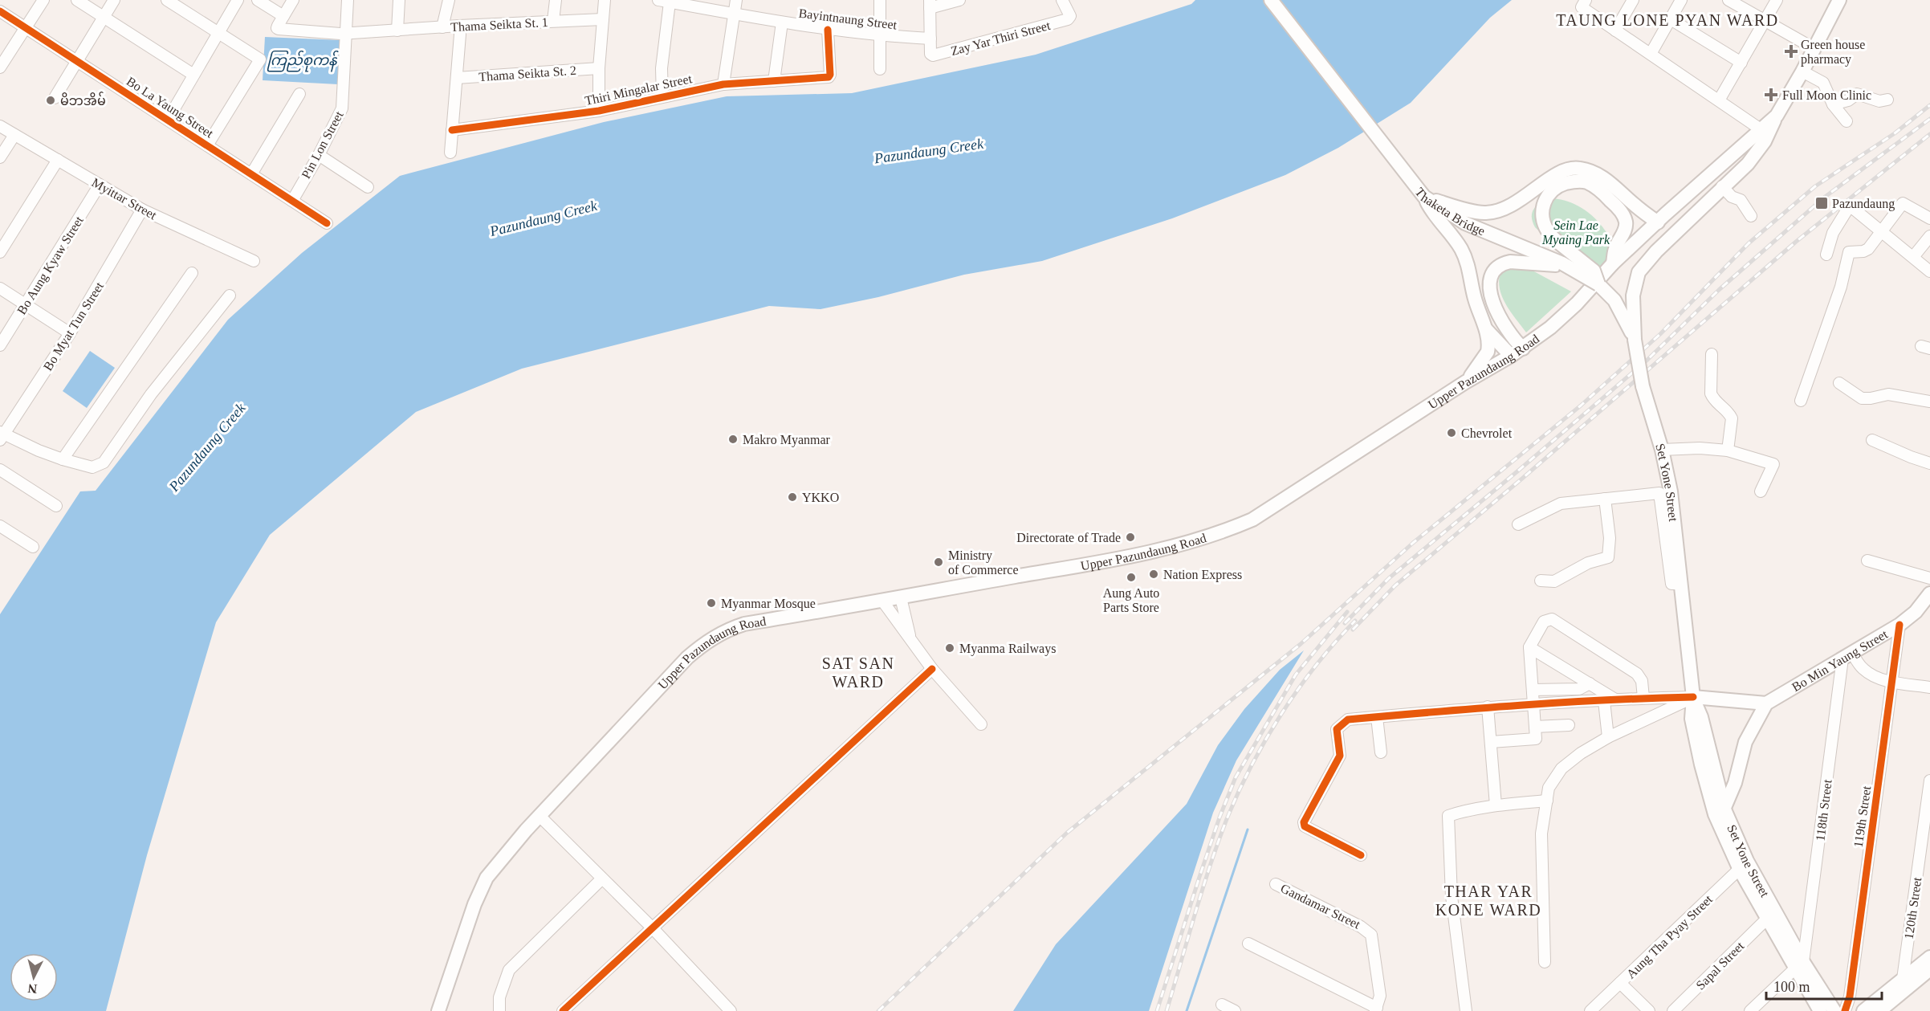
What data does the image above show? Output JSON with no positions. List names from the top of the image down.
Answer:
{
  "streets": {
    "main road": [
      "Thaketa Bridge",
      "Upper Pazundaung Road",
      "Set Yone Street",
      "Bo Min Yaung Street"
    ],
    "street": [
      "Bayintnaung Street",
      "Thama Seikta St. 1",
      "Zay Yar Thiri Street",
      "Thama Seikta St. 2",
      "Thiri Mingalar Street",
      "Bo La Yaung Street",
      "Pin Lon Street",
      "Myittar Street",
      "Bo Aung Kyaw Street",
      "Bo Myat Tun Street",
      "118th Street",
      "119th Street",
      "Gandamar Street",
      "120th Street",
      "Aung Tha Pyay Street",
      "Sapal Street"
    ]
  },
  "crossings": [
    ["Bayintnaung Street", "Zay Yar Thiri Street"],
    ["Bayintnaung Street", "Thiri Mingalar Street"],
    ["Thama Seikta St. 1", "Pin Lon Street"],
    ["Bo La Yaung Street", "Pin Lon Street"],
    ["Myittar Street", "Bo Aung Kyaw Street"],
    ["Myittar Street", "Bo Myat Tun Street"],
    ["Thaketa Bridge", "Set Yone Street"],
    ["Set Yone Street", "118th Street"],
    ["Set Yone Street", "Aung Tha Pyay Street"],
    ["Set Yone Street", "Sapal Street"],
    ["Bo Min Yaung Street", "118th Street"],
    ["Bo Min Yaung Street", "119th Street"]
  ],
  "districts": ["TAUNG LONE PYAN WARD", "SAT SAN WARD", "THAR YAR KONE WARD"],
  "water": ["ကြည်စုကန်", "Pazundaung Creek"],
  "parks": ["Sein Lae Myaing Park"],
  "places": {
    "health": ["Green house pharmacy", "Full Moon Clinic"],
    "other": [
      "မိဘအိမ်",
      "Chevrolet",
      "Makro Myanmar",
      "YKKO",
      "Directorate of Trade",
      "Ministry of Commerce",
      "Nation Express",
      "Aung Auto Parts Store",
      "Myanmar Mosque",
      "Myanma Railways"
    ],
    "transit": ["Pazundaung"]
  },
  "scale_bar": "100 m",
  "north": "bottom"
}
